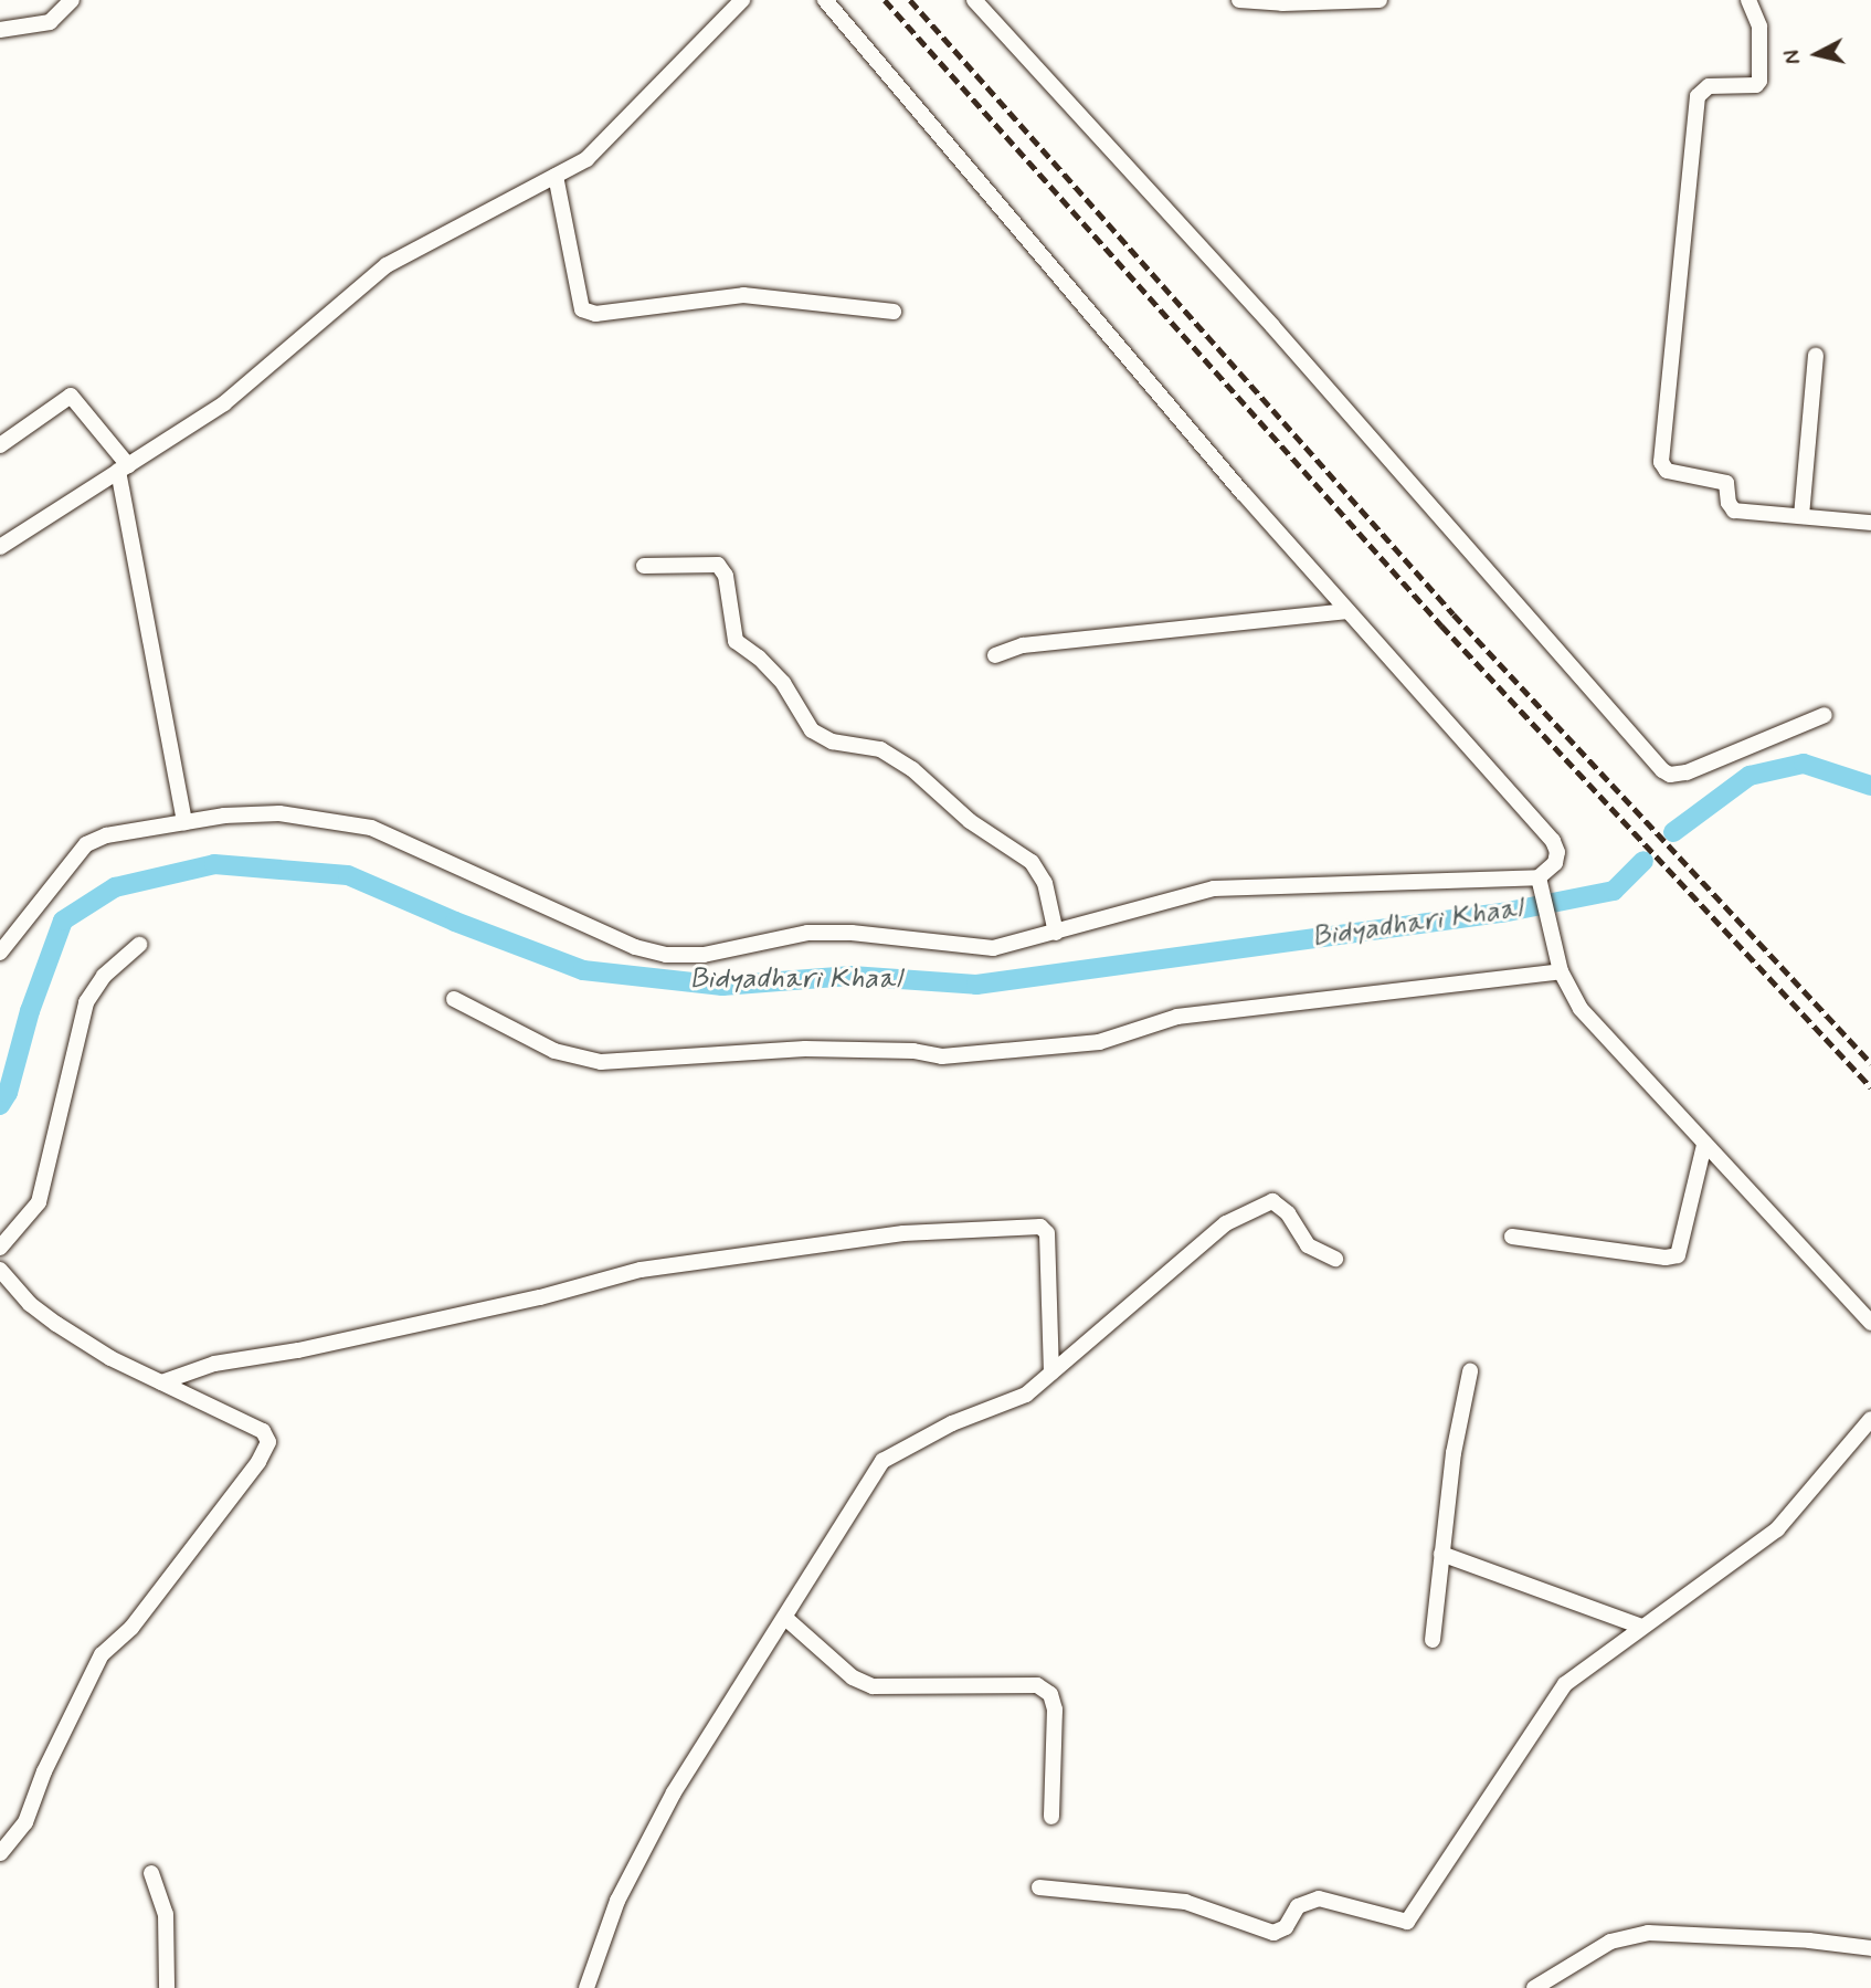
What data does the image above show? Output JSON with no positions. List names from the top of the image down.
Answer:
{
  "water": ["Bidyadhari Khaal"],
  "north": "left"
}
